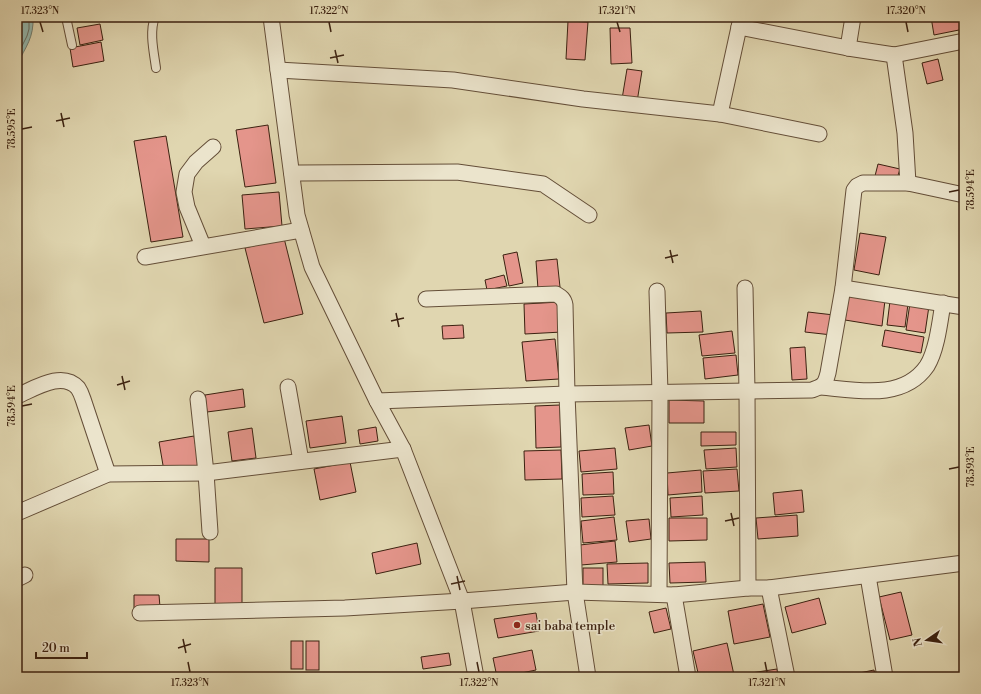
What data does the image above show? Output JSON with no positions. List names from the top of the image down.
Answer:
{
  "places": ["sai baba temple"],
  "scale_bar": "20 m",
  "north": "left",
  "coordinates": [
    "17.323°N",
    "17.322°N",
    "17.321°N",
    "17.320°N",
    "78.595°E",
    "78.594°E",
    "78.593°E"
  ]
}
